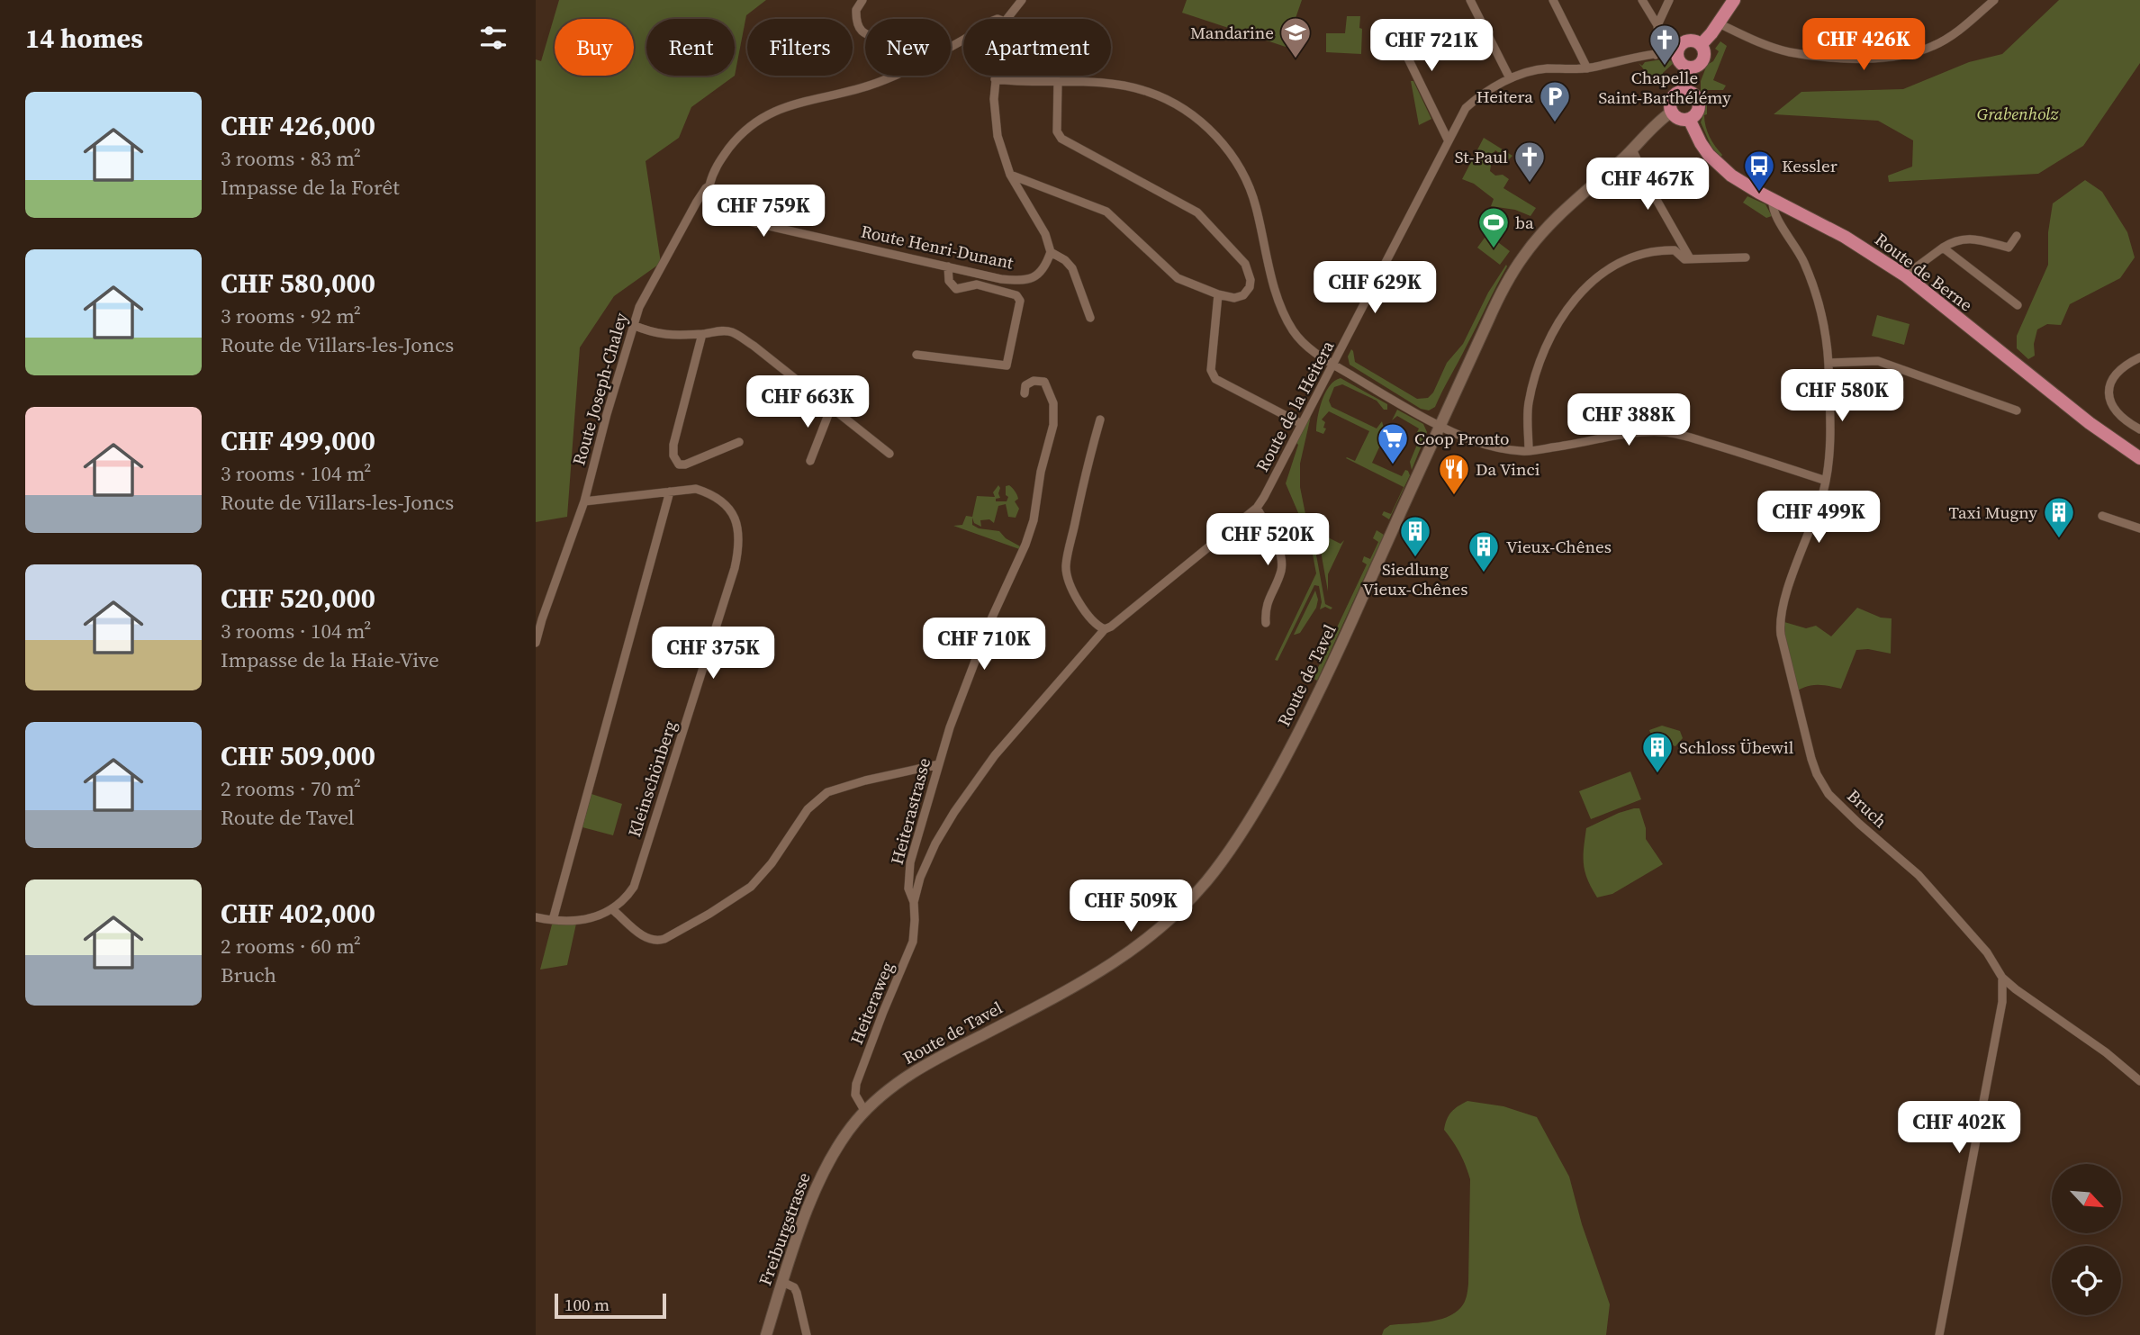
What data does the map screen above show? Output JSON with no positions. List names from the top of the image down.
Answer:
{
  "streets": {
    "main road": ["Route de Berne", "Route de Tavel", "Freiburgstrasse"],
    "street": [
      "Route Henri-Dunant",
      "Route Joseph-Chaley",
      "Route de la Heitera",
      "Kleinschönberg",
      "Bruch",
      "Heiterastrasse",
      "Heiteraweg"
    ]
  },
  "crossings": [
    ["Route Henri-Dunant", "Route Joseph-Chaley"],
    ["Route de Berne", "Route de Tavel"],
    ["Route de Berne", "Bruch"],
    ["Route Joseph-Chaley", "Kleinschönberg"],
    ["Route de la Heitera", "Heiterastrasse"],
    ["Route de Tavel", "Heiteraweg"],
    ["Route de Tavel", "Freiburgstrasse"],
    ["Heiterastrasse", "Heiteraweg"]
  ],
  "parks": ["Grabenholz"],
  "places": {
    "school or university": ["Mandarine"],
    "church": ["Chapelle Saint-Barthélémy", "St-Paul"],
    "parking": ["Heitera"],
    "bus stop": ["Kessler"],
    "sports": ["ba"],
    "supermarket": ["Coop Pronto"],
    "restaurant": ["Da Vinci"],
    "building": [
      "Taxi Mugny",
      "Siedlung Vieux-Chênes",
      "Vieux-Chênes",
      "Schloss Übewil"
    ]
  },
  "scale_bar": "100 m",
  "north": "bottom right",
  "page": {
    "heading": "14 homes",
    "price": [
      "CHF 426K",
      "CHF 721K",
      "CHF 467K",
      "CHF 759K",
      "CHF 629K",
      "CHF 580K",
      "CHF 663K",
      "CHF 388K",
      "CHF 499K",
      "CHF 520K",
      "CHF 710K",
      "CHF 375K",
      "CHF 509K",
      "CHF 402K"
    ],
    "chip": [
      "Buy",
      "Rent",
      "Filters",
      "New",
      "Apartment"
    ],
    "list": [
      {
        "name": "CHF 426,000",
        "note": "3 rooms · 83 m² · Impasse de la Forêt"
      },
      {
        "name": "CHF 580,000",
        "note": "3 rooms · 92 m² · Route de Villars-les-Joncs"
      },
      {
        "name": "CHF 499,000",
        "note": "3 rooms · 104 m² · Route de Villars-les-Joncs"
      },
      {
        "name": "CHF 520,000",
        "note": "3 rooms · 104 m² · Impasse de la Haie-Vive"
      },
      {
        "name": "CHF 509,000",
        "note": "2 rooms · 70 m² · Route de Tavel"
      },
      {
        "name": "CHF 402,000",
        "note": "2 rooms · 60 m² · Bruch"
      }
    ],
    "scale": "100 m"
  }
}
